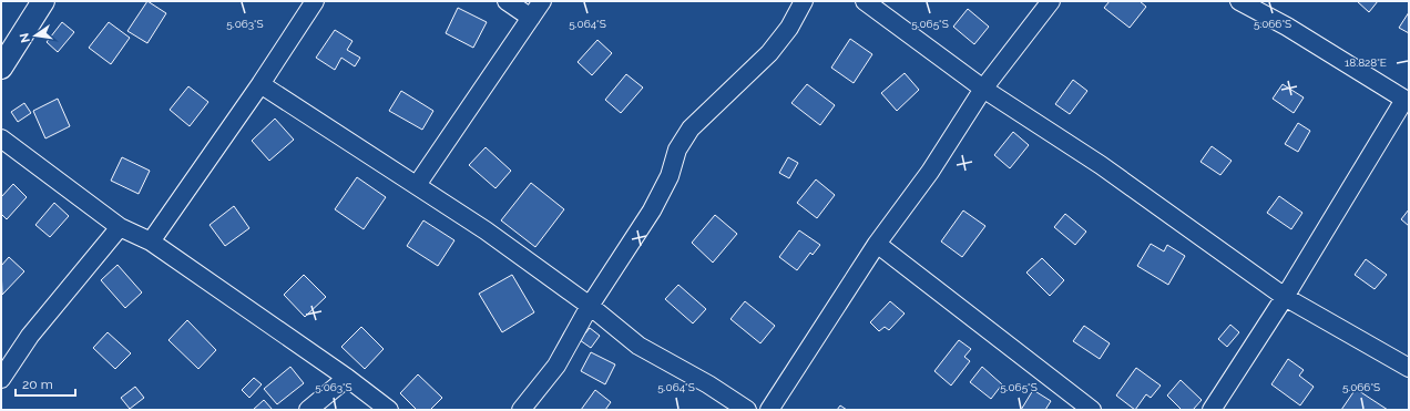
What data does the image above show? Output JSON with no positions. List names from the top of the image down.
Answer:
{
  "scale_bar": "20 m",
  "north": "left",
  "coordinates": [
    "5.063°S",
    "5.064°S",
    "5.065°S",
    "5.066°S",
    "18.828°E"
  ]
}
